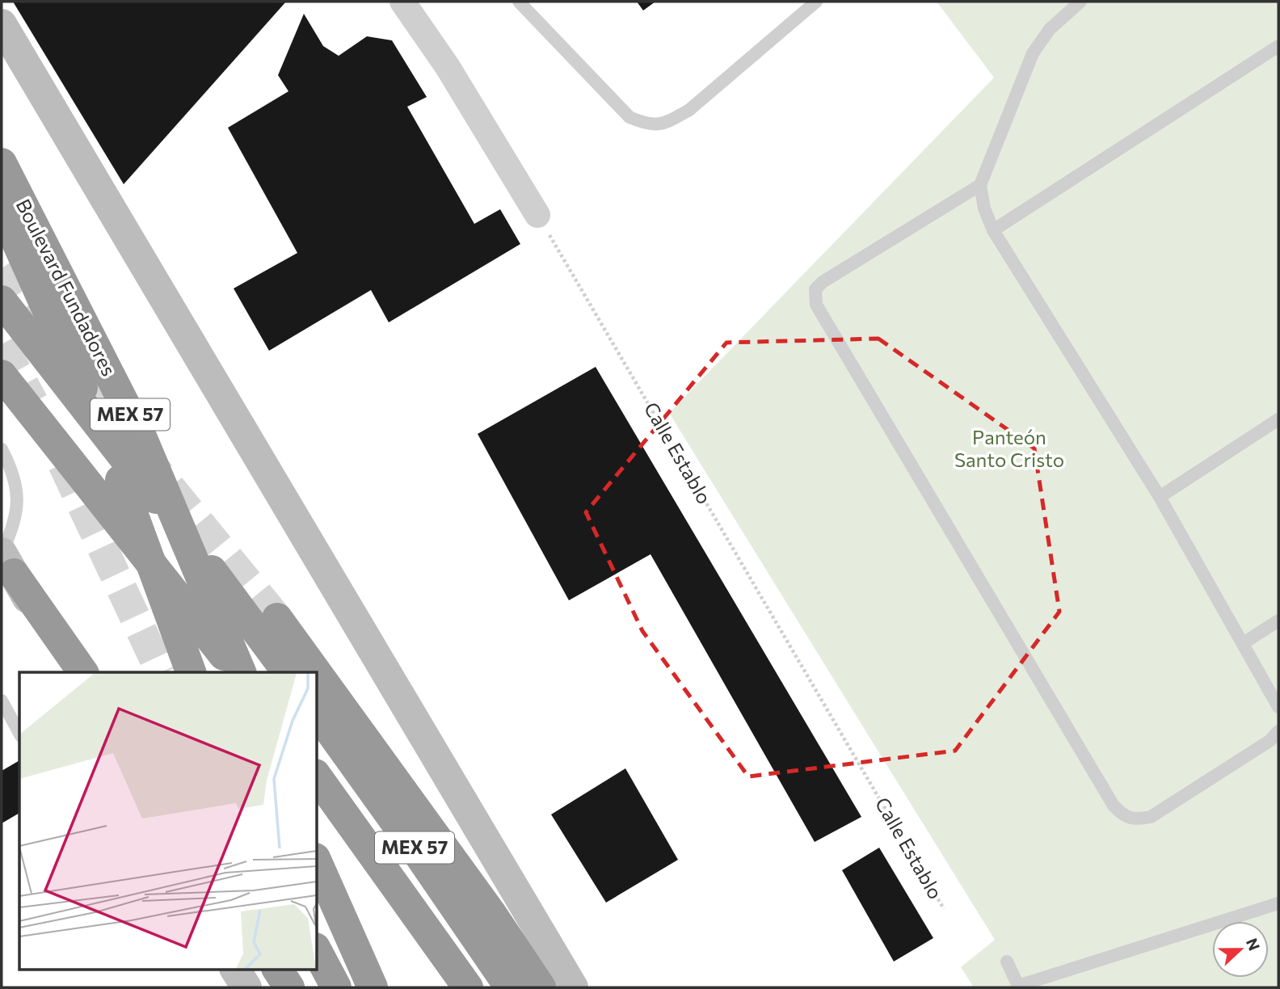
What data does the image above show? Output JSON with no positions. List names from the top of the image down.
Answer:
{
  "streets": {
    "highway": ["Boulevard Fundadores", "MEX 57"],
    "path": ["Calle Establo"]
  },
  "parks": ["Panteón Santo Cristo"],
  "north": "right"
}
